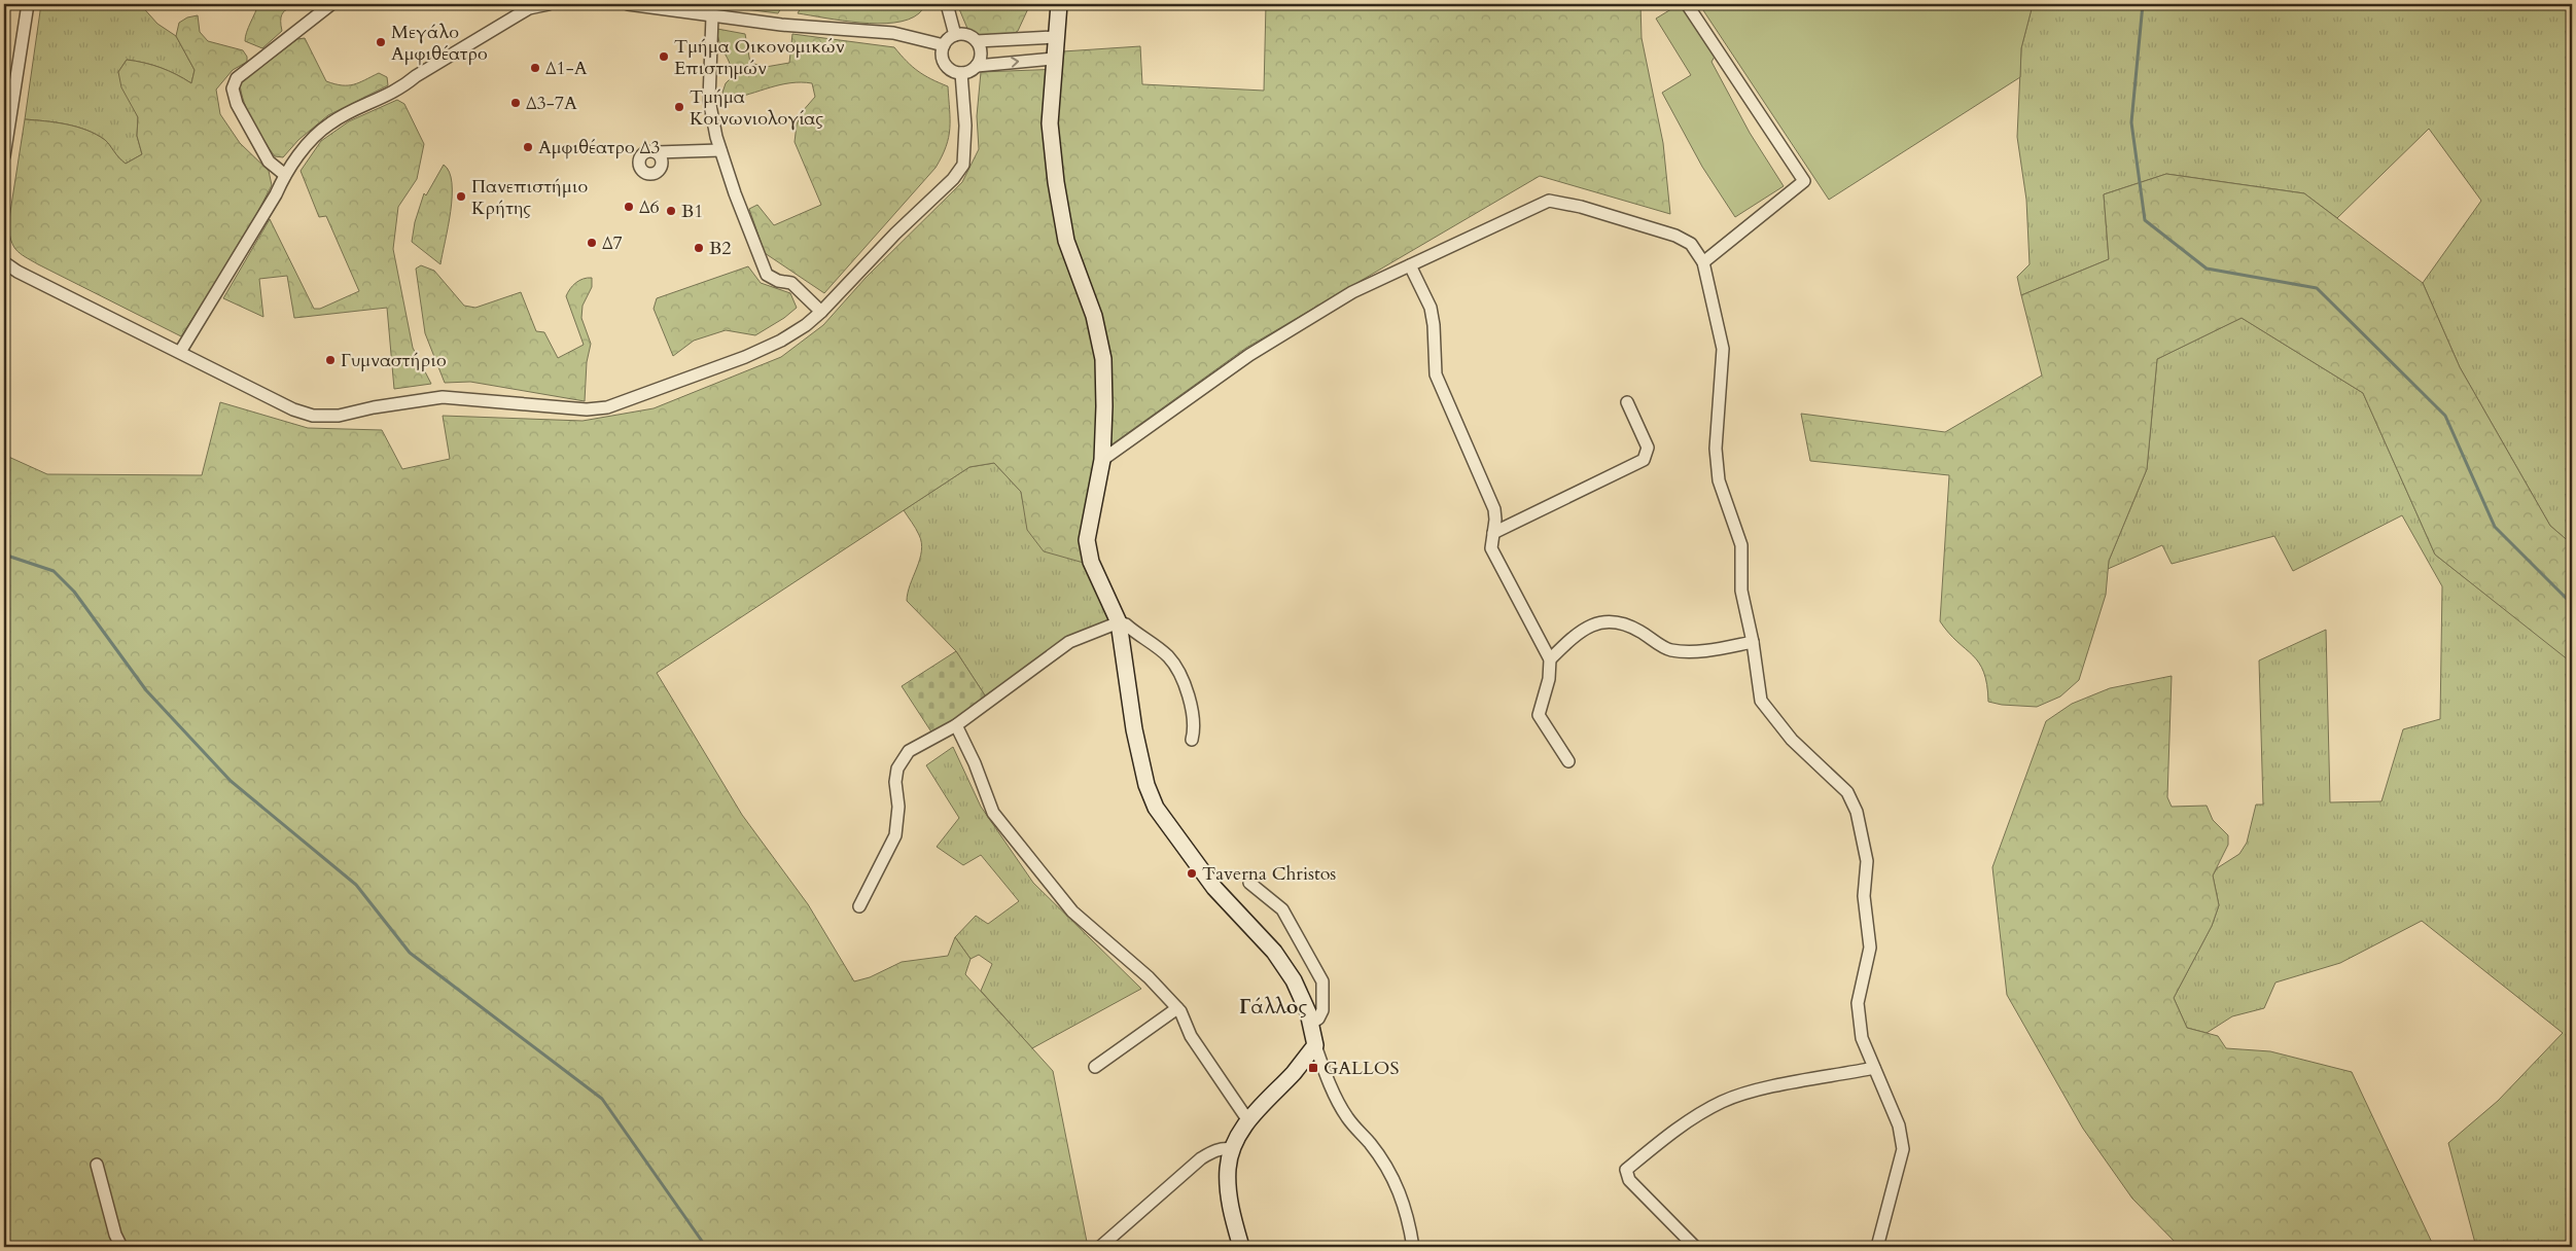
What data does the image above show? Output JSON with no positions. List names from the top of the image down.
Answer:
{
  "districts": ["Γάλλος"],
  "places": {
    "other": [
      "Μεγάλο Αμφιθέατρο",
      "Τμήμα Οικονομικών Επιστημών",
      "Δ1-Α",
      "Δ3-7Α",
      "Τμήμα Κοινωνιολογίας",
      "Αμφιθέατρο Δ3",
      "Πανεπιστήμιο Κρήτης",
      "Δ6",
      "Β1",
      "Δ7",
      "Β2",
      "Γυμναστήριο",
      "Taverna Christos"
    ],
    "transit": ["GALLOS"]
  }
}
